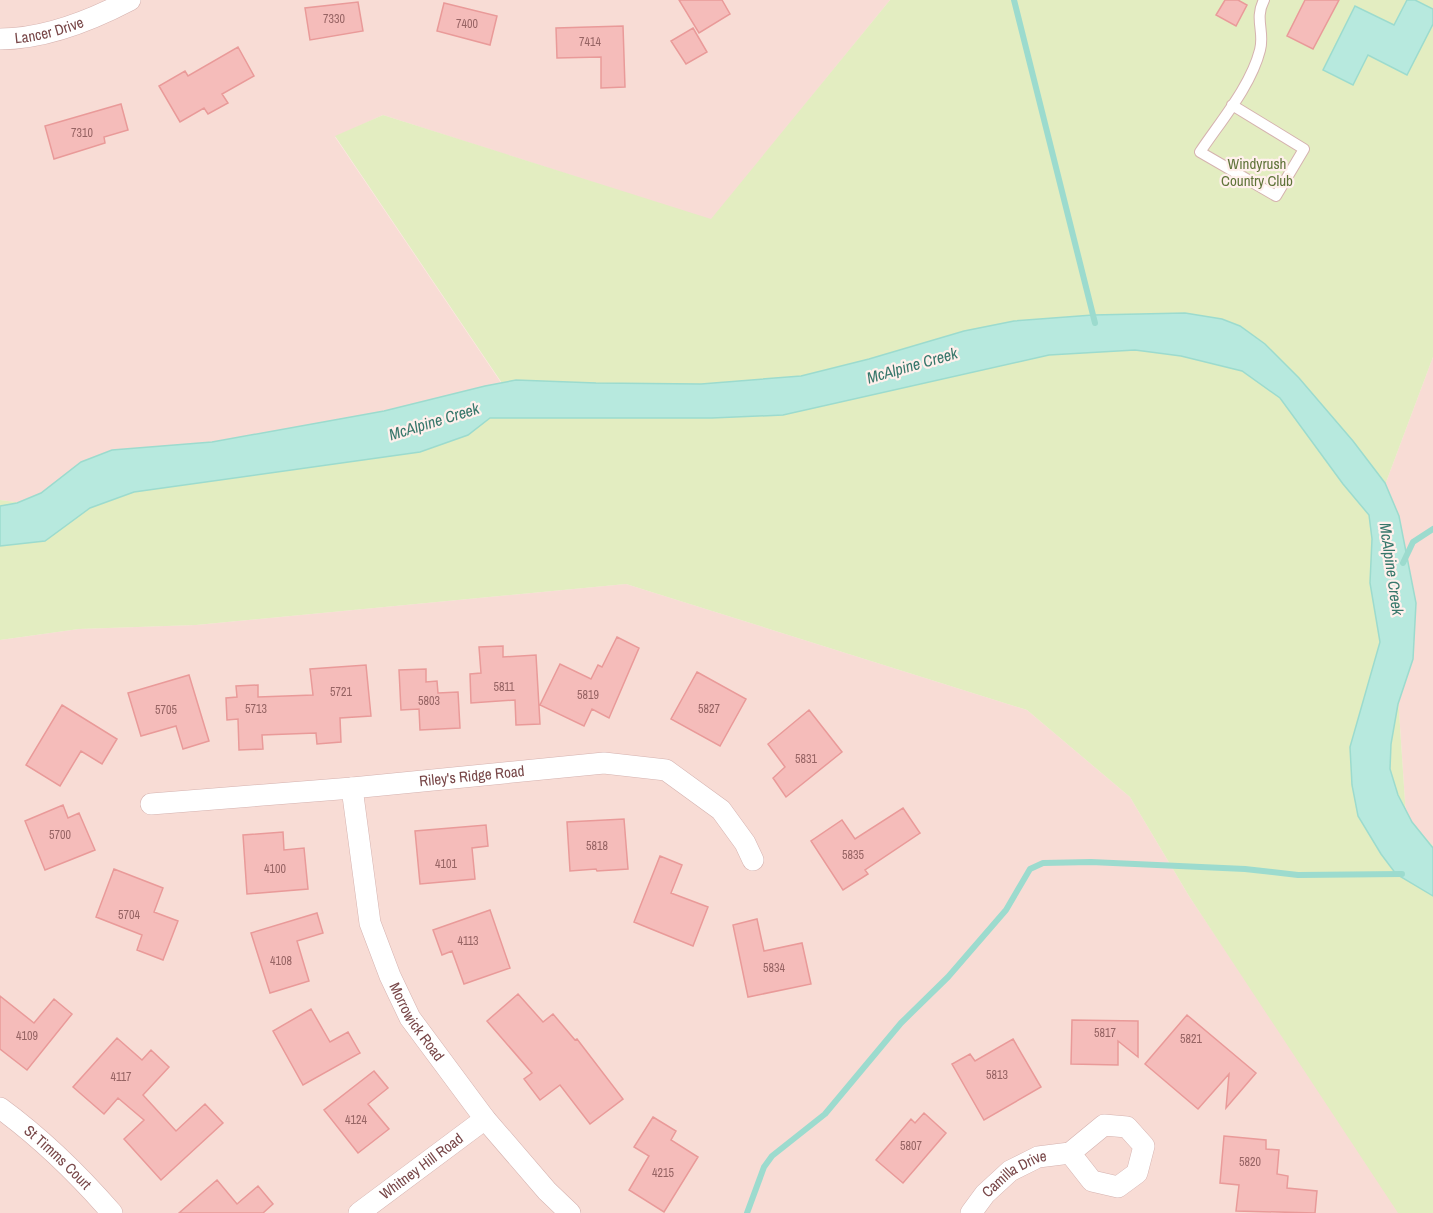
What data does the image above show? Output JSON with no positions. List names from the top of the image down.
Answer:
{
  "streets": {
    "street": [
      "Lancer Drive",
      "Riley's Ridge Road",
      "Morrowick Road",
      "St Timms Court",
      "Whitney Hill Road",
      "Camilla Drive"
    ]
  },
  "crossings": [
    ["Riley's Ridge Road", "Morrowick Road"],
    ["Morrowick Road", "Whitney Hill Road"]
  ],
  "water": ["McAlpine Creek"],
  "parks": ["Windyrush Country Club"],
  "house_numbers": [
    "7330",
    "7400",
    "7414",
    "7310",
    "5811",
    "5721",
    "5819",
    "5803",
    "5713",
    "5827",
    "5705",
    "5831",
    "5700",
    "5818",
    "5835",
    "4101",
    "4100",
    "5704",
    "4113",
    "4108",
    "5834",
    "5817",
    "4109",
    "5821",
    "5813",
    "4117",
    "4124",
    "5807",
    "5820",
    "4215"
  ]
}
